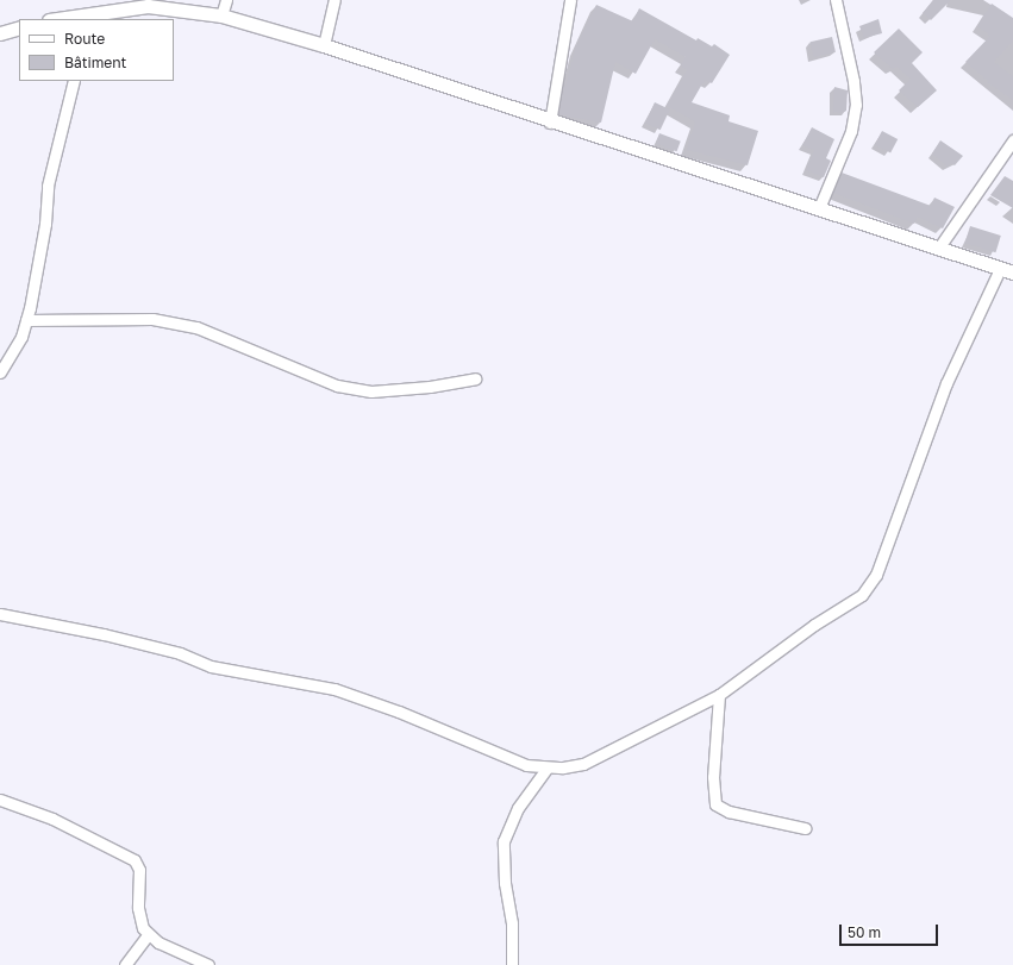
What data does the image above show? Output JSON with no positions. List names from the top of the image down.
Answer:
{
  "legend": ["Route", "Bâtiment"],
  "scale_bar": "50 m"
}
